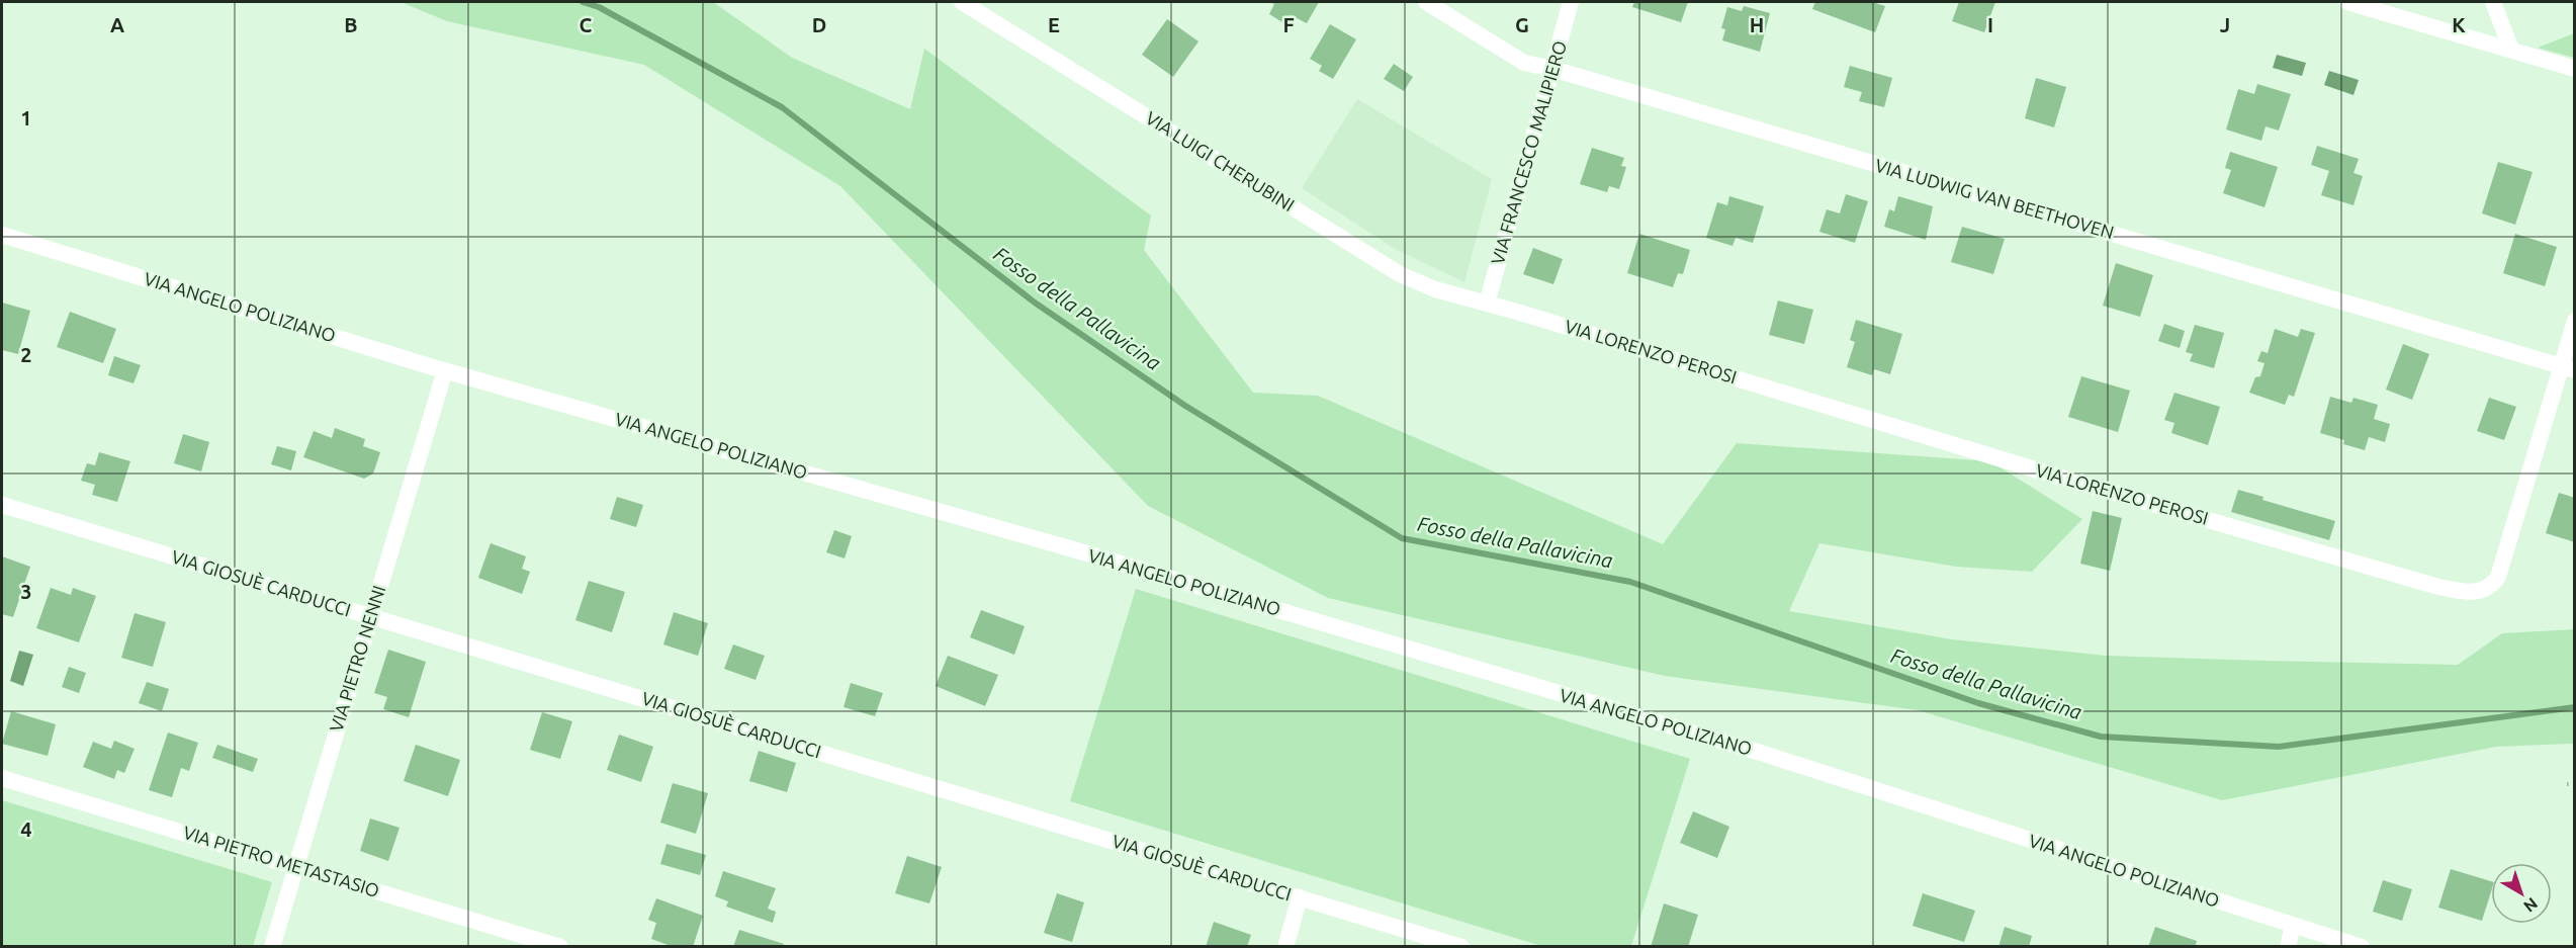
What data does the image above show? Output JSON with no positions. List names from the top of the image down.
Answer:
{
  "streets": {
    "street": [
      "VIA FRANCESCO MALIPIERO",
      "VIA LUIGI CHERUBINI",
      "VIA LUDWIG VAN BEETHOVEN",
      "VIA ANGELO POLIZIANO",
      "VIA LORENZO PEROSI",
      "VIA GIOSUÈ CARDUCCI",
      "VIA PIETRO NENNI",
      "VIA PIETRO METASTASIO"
    ]
  },
  "crossings": [
    ["VIA FRANCESCO MALIPIERO", "VIA LUIGI CHERUBINI"],
    ["VIA FRANCESCO MALIPIERO", "VIA LUDWIG VAN BEETHOVEN"],
    ["VIA FRANCESCO MALIPIERO", "VIA LORENZO PEROSI"],
    ["VIA LUIGI CHERUBINI", "VIA LORENZO PEROSI"],
    ["VIA LUDWIG VAN BEETHOVEN", "VIA LORENZO PEROSI"],
    ["VIA ANGELO POLIZIANO", "VIA PIETRO NENNI"],
    ["VIA GIOSUÈ CARDUCCI", "VIA PIETRO NENNI"],
    ["VIA PIETRO NENNI", "VIA PIETRO METASTASIO"]
  ],
  "water": ["Fosso della Pallavicina"],
  "north": "bottom right",
  "grid": {
    "columns": [
      "A",
      "B",
      "C",
      "D",
      "E",
      "F",
      "G",
      "H",
      "I",
      "J",
      "K"
    ],
    "rows": [
      "1",
      "2",
      "3",
      "4"
    ]
  }
}
